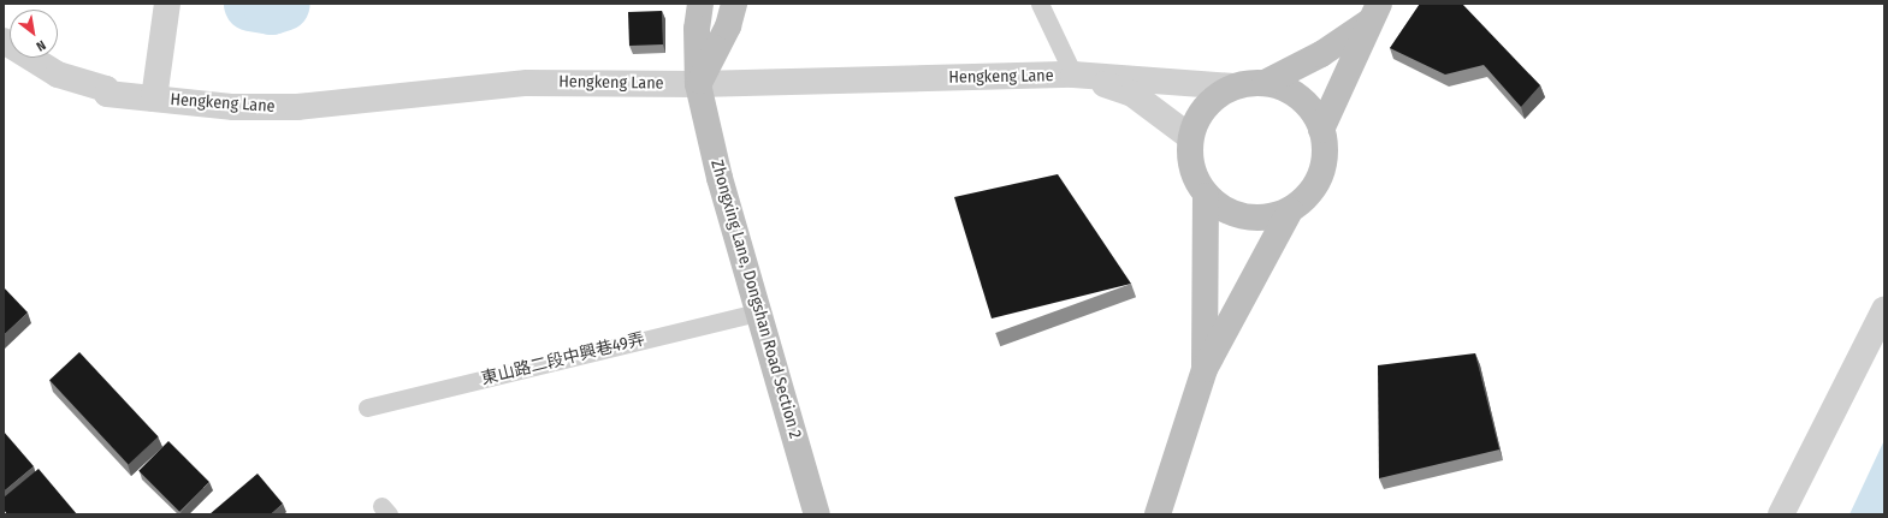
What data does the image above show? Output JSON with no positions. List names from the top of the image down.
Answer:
{
  "streets": {
    "main road": ["Zhongxing Lane, Dongshan Road Section 2"],
    "street": ["Hengkeng Lane"],
    "lane": ["東山路二段中興巷49弄"]
  },
  "crossings": [
    ["Hengkeng Lane", "Zhongxing Lane, Dongshan Road Section 2"],
    ["Zhongxing Lane, Dongshan Road Section 2", "東山路二段中興巷49弄"]
  ],
  "north": "bottom right"
}
